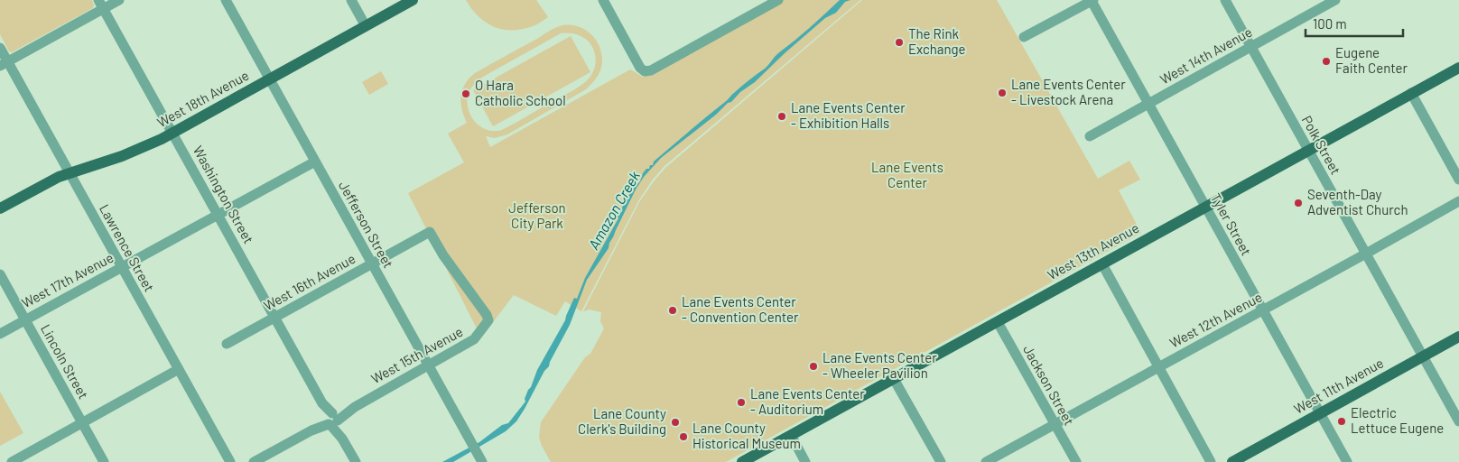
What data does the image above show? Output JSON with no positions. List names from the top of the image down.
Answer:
{
  "streets": {
    "main road": ["West 18th Avenue", "West 13th Avenue", "West 11th Avenue"],
    "street": [
      "West 14th Avenue",
      "Polk Street",
      "Washington Street",
      "Jefferson Street",
      "Tyler Street",
      "Lawrence Street",
      "West 17th Avenue",
      "West 16th Avenue",
      "West 12th Avenue",
      "West 15th Avenue",
      "Lincoln Street",
      "Jackson Street"
    ]
  },
  "crossings": [
    ["West 14th Avenue", "Polk Street"],
    ["West 14th Avenue", "Tyler Street"],
    ["West 18th Avenue", "Washington Street"],
    ["West 18th Avenue", "Jefferson Street"],
    ["West 18th Avenue", "Lawrence Street"],
    ["Polk Street", "West 13th Avenue"],
    ["Polk Street", "West 12th Avenue"],
    ["Polk Street", "West 11th Avenue"],
    ["Washington Street", "West 17th Avenue"],
    ["Washington Street", "West 16th Avenue"],
    ["Washington Street", "West 15th Avenue"],
    ["Jefferson Street", "West 17th Avenue"],
    ["Jefferson Street", "West 16th Avenue"],
    ["Jefferson Street", "West 15th Avenue"],
    ["Tyler Street", "West 13th Avenue"],
    ["Tyler Street", "West 12th Avenue"],
    ["Tyler Street", "West 11th Avenue"],
    ["Lawrence Street", "West 17th Avenue"],
    ["West 13th Avenue", "Jackson Street"],
    ["West 17th Avenue", "Lincoln Street"],
    ["West 16th Avenue", "West 15th Avenue"],
    ["West 12th Avenue", "Jackson Street"]
  ],
  "water": ["Amazon Creek"],
  "parks": ["Lane Events Center", "Jefferson City Park"],
  "places": [
    "The Rink Exchange",
    "Eugene Faith Center",
    "Lane Events Center - Livestock Arena",
    "O Hara Catholic School",
    "Lane Events Center - Exhibition Halls",
    "Seventh-Day Adventist Church",
    "Lane Events Center - Convention Center",
    "Lane Events Center - Wheeler Pavilion",
    "Lane Events Center - Auditorium",
    "Electric Lettuce Eugene",
    "Lane County Clerk's Building",
    "Lane County Historical Museum"
  ],
  "scale_bar": "100 m"
}
